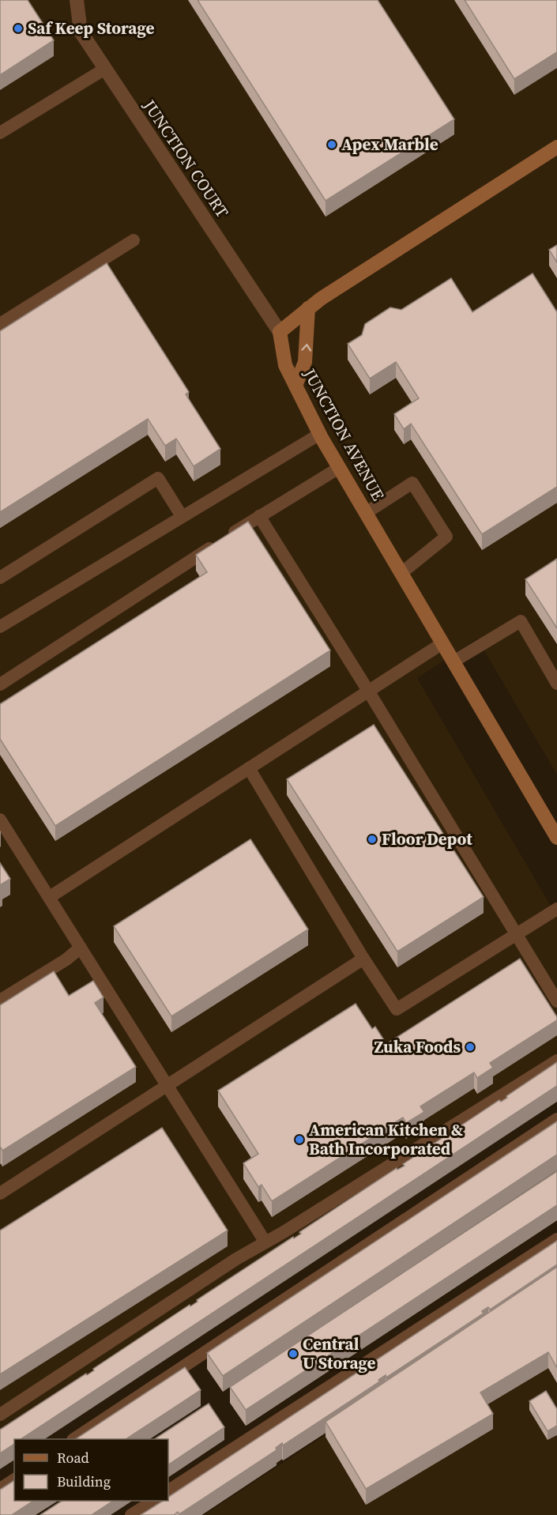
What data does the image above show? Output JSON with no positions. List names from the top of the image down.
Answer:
{
  "streets": {
    "street": ["JUNCTION COURT", "JUNCTION AVENUE"]
  },
  "crossings": [
    ["JUNCTION COURT", "JUNCTION AVENUE"]
  ],
  "places": [
    "Saf Keep Storage",
    "Apex Marble",
    "Floor Depot",
    "Zuka Foods",
    "American Kitchen & Bath Incorporated",
    "Central U Storage"
  ],
  "legend": ["Road", "Building"]
}
